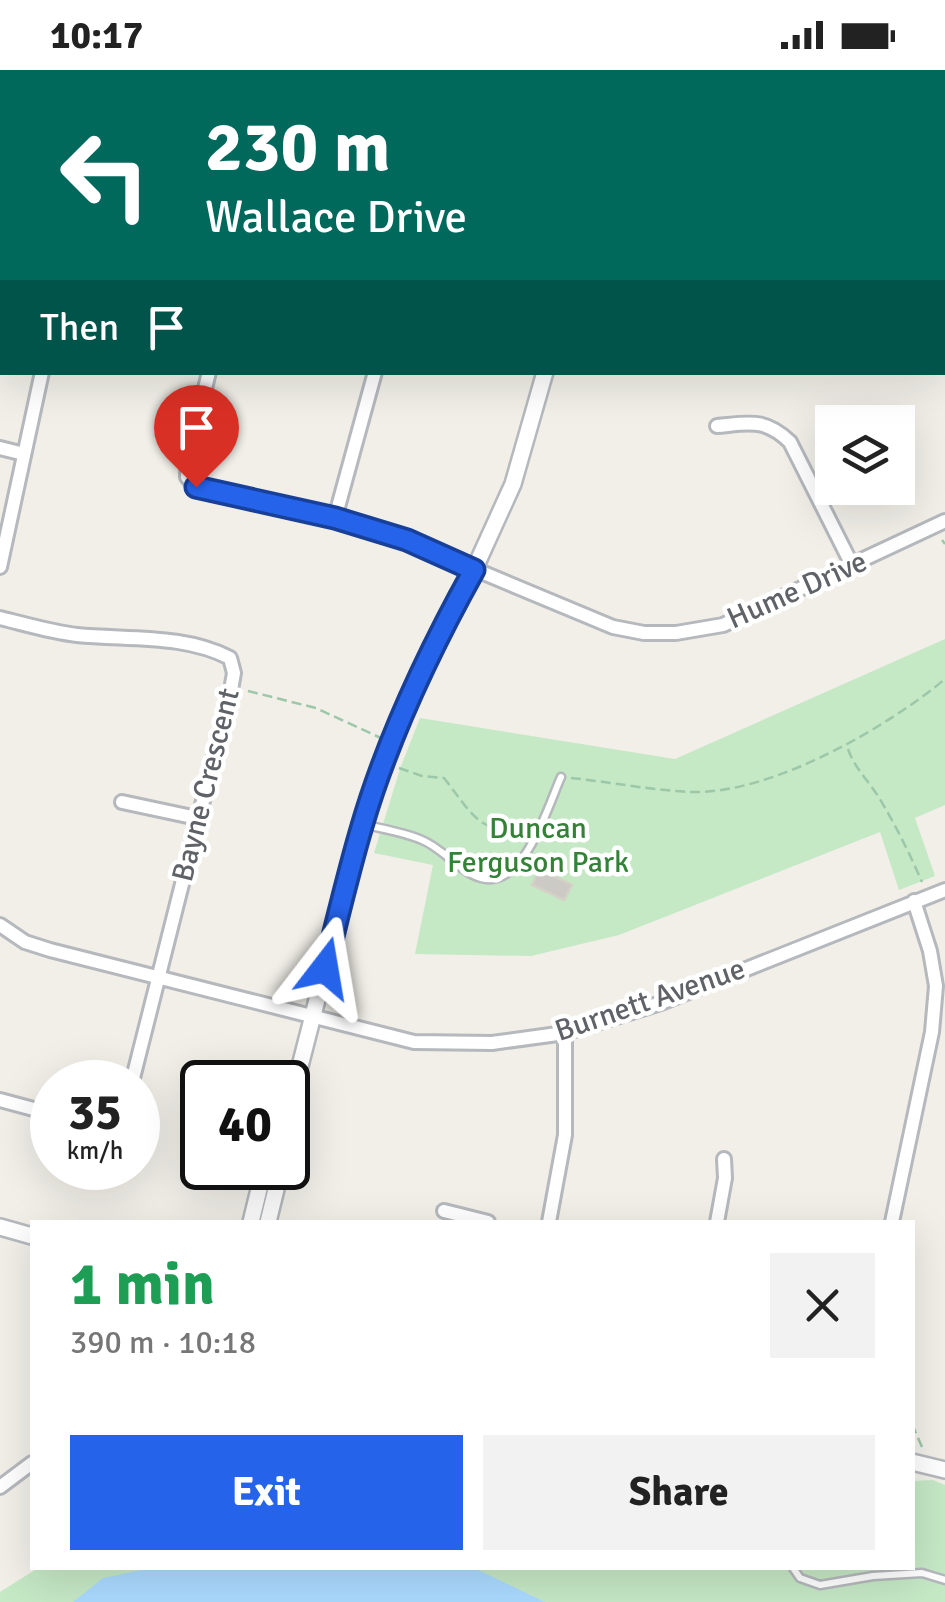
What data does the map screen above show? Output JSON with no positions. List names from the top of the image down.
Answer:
{
  "streets": {
    "street": ["Hume Drive", "Bayne Crescent", "Burnett Avenue"]
  },
  "crossings": [
    ["Bayne Crescent", "Burnett Avenue"]
  ],
  "parks": ["Duncan Ferguson Park"],
  "page": {
    "status": "10:17",
    "turn": ["230 m", "Wallace Drive"],
    "then": "Then",
    "speed": "35 km/h",
    "limit": "40",
    "heading": ["1 min", "390 m · 10:18"],
    "buttons": ["Exit", "Share"]
  }
}
